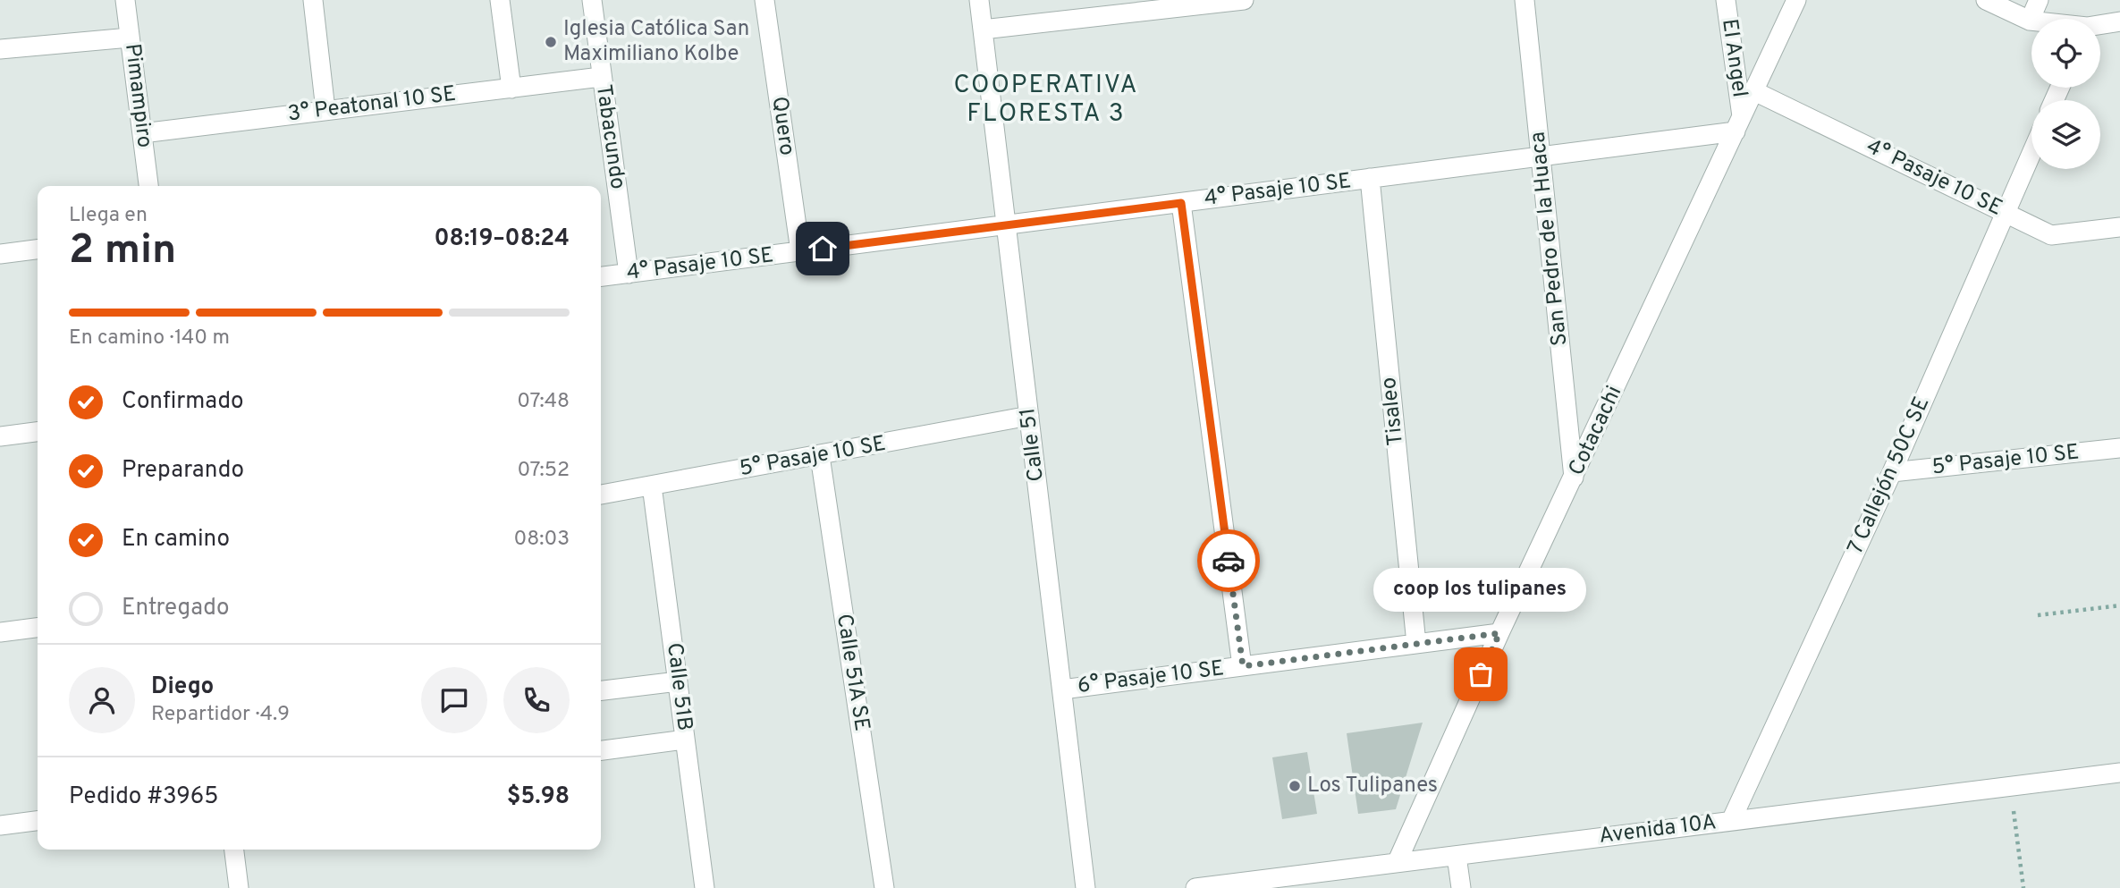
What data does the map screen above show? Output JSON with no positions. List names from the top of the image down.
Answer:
{
  "streets": {
    "street": [
      "El Angel",
      "Pimampiro",
      "3° Peatonal 10 SE",
      "Quero",
      "Tabacundo",
      "4° Pasaje 10 SE",
      "San Pedro de la Huaca",
      "Tisaleo",
      "Cotacachi",
      "Calle 51",
      "5° Pasaje 10 SE",
      "7 Callejón 50C SE",
      "Calle 51A SE",
      "6° Pasaje 10 SE",
      "Calle 51B",
      "Avenida 10A"
    ]
  },
  "crossings": [
    ["El Angel", "4° Pasaje 10 SE"],
    ["El Angel", "Cotacachi"],
    ["Pimampiro", "3° Peatonal 10 SE"],
    ["3° Peatonal 10 SE", "Tabacundo"],
    ["Quero", "4° Pasaje 10 SE"],
    ["Tabacundo", "4° Pasaje 10 SE"],
    ["4° Pasaje 10 SE", "San Pedro de la Huaca"],
    ["4° Pasaje 10 SE", "Tisaleo"],
    ["4° Pasaje 10 SE", "Cotacachi"],
    ["4° Pasaje 10 SE", "Calle 51"],
    ["4° Pasaje 10 SE", "7 Callejón 50C SE"],
    ["San Pedro de la Huaca", "Cotacachi"],
    ["Tisaleo", "6° Pasaje 10 SE"],
    ["Cotacachi", "6° Pasaje 10 SE"],
    ["Cotacachi", "Avenida 10A"],
    ["Calle 51", "5° Pasaje 10 SE"],
    ["Calle 51", "6° Pasaje 10 SE"],
    ["5° Pasaje 10 SE", "7 Callejón 50C SE"],
    ["5° Pasaje 10 SE", "Calle 51A SE"],
    ["5° Pasaje 10 SE", "Calle 51B"],
    ["7 Callejón 50C SE", "Avenida 10A"]
  ],
  "districts": ["COOPERATIVA FLORESTA 3"],
  "places": ["Iglesia Católica San Maximiliano Kolbe", "coop los tulipanes", "Los Tulipanes"],
  "page": {
    "heading": ["2 min", "Llega en", "08:19–08:24"],
    "panel": [
      "Diego",
      "Repartidor · 4.9",
      "Pedido #3965",
      "$5.98"
    ],
    "bar": "En camino · 140 m",
    "list": [
      ["Confirmado", "07:48"],
      ["Preparando", "07:52"],
      ["En camino", "08:03"],
      "Entregado"
    ],
    "bubble": "coop los tulipanes"
  }
}
